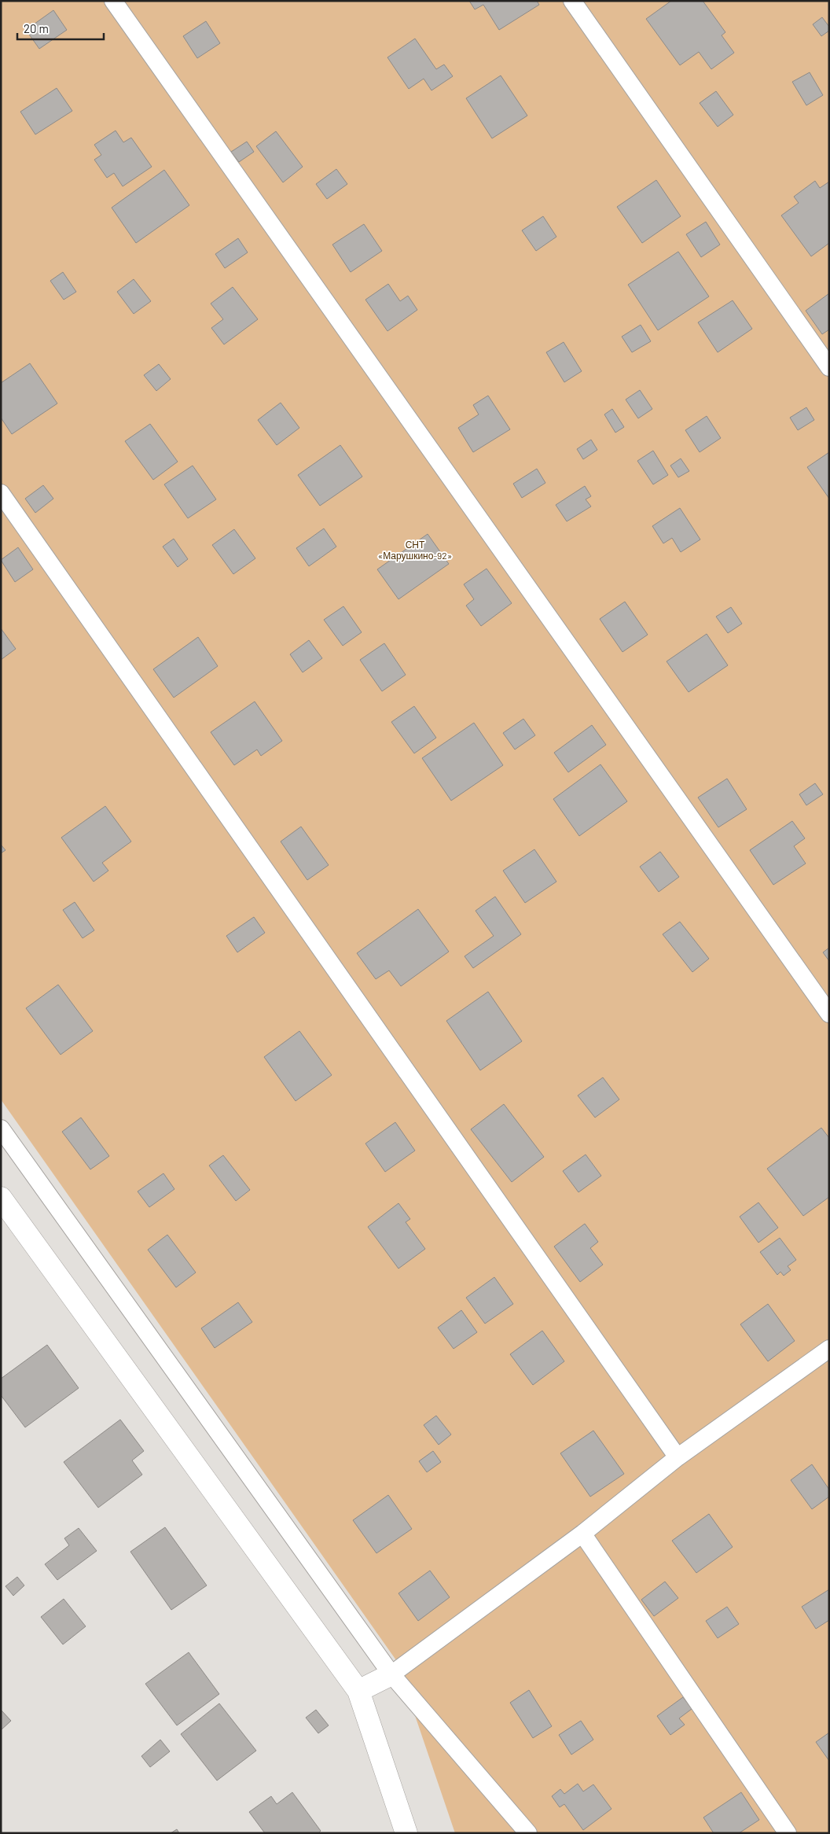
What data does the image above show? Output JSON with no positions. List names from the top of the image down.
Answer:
{
  "parks": ["СНТ «Марушкино-92»"],
  "scale_bar": "20 m"
}
